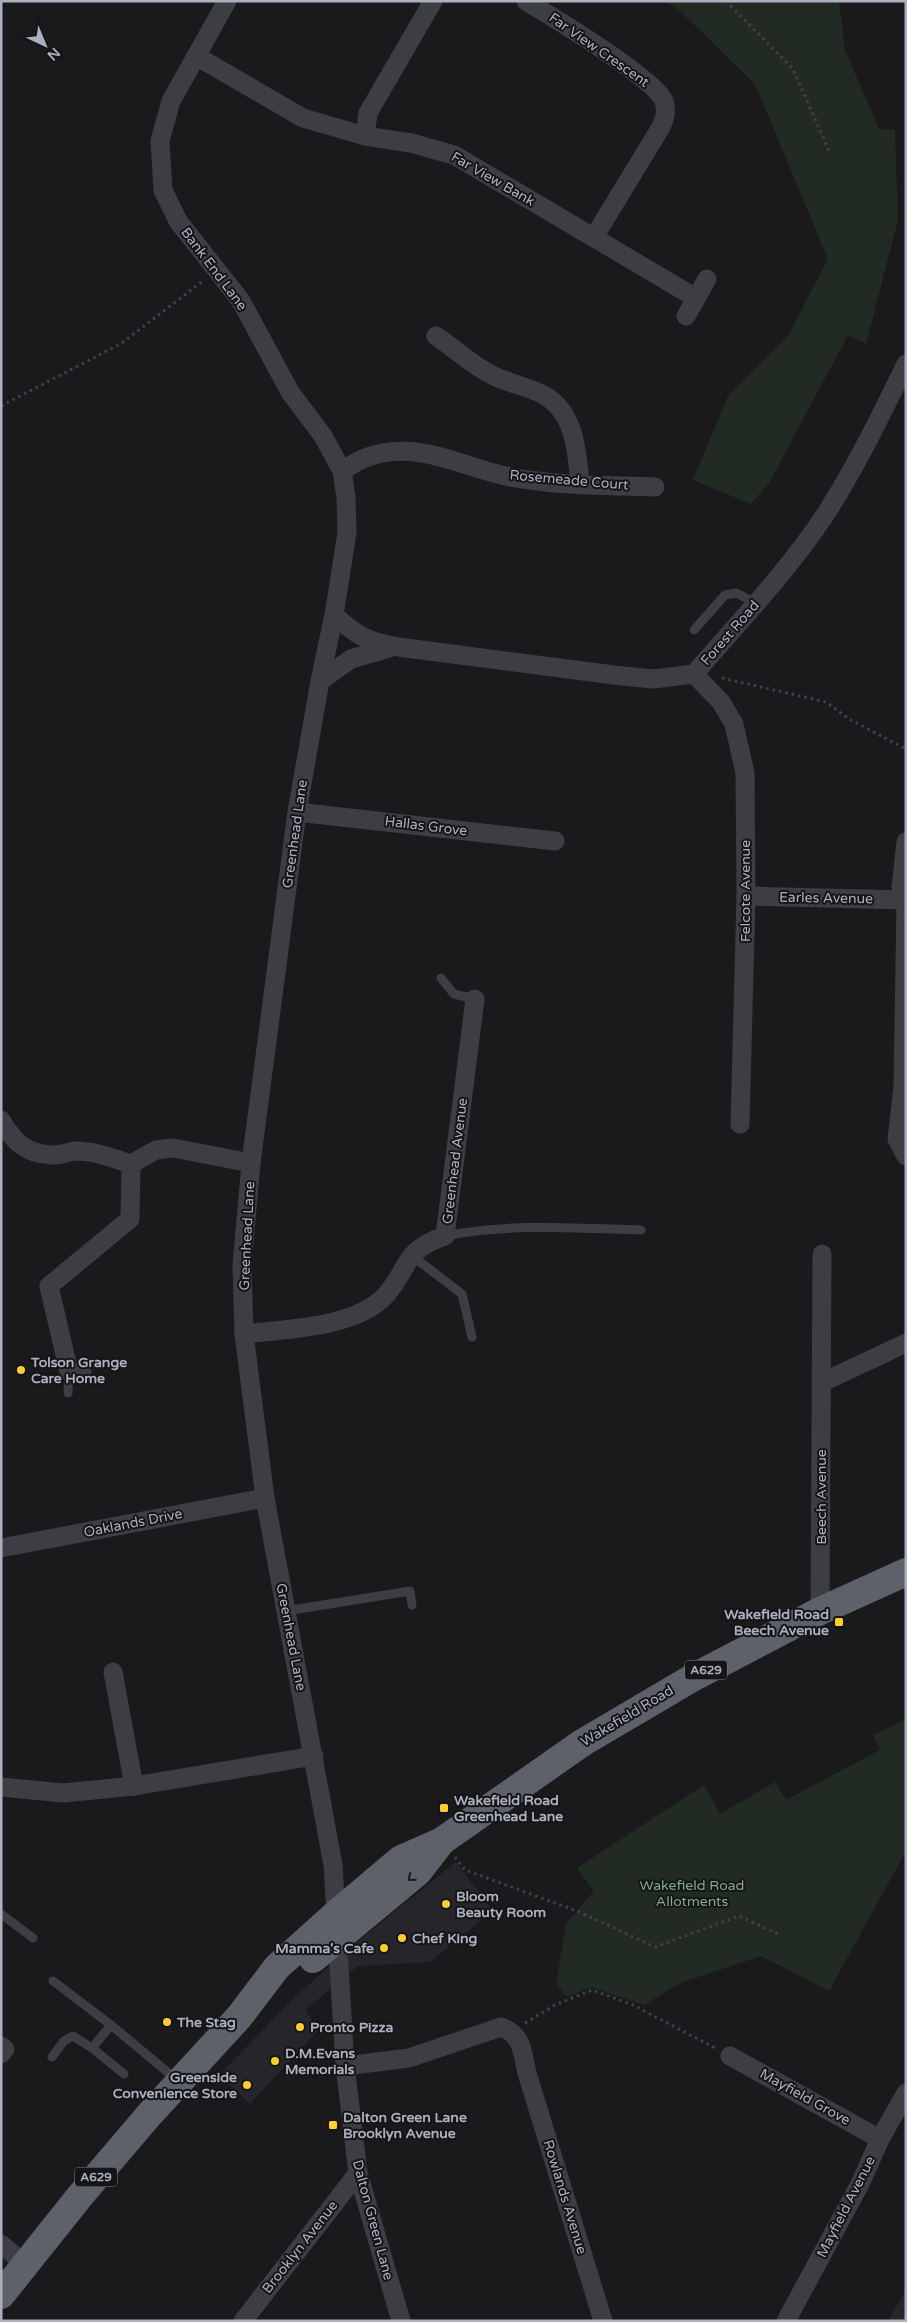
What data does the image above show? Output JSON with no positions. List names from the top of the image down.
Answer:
{
  "streets": {
    "highway": ["A629", "Wakefield Road"],
    "street": [
      "Far View Crescent",
      "Far View Bank",
      "Bank End Lane",
      "Rosemeade Court",
      "Forest Road",
      "Hallas Grove",
      "Greenhead Lane",
      "Felcote Avenue",
      "Earles Avenue",
      "Greenhead Avenue",
      "Beech Avenue",
      "Oaklands Drive",
      "Mayfield Grove",
      "Rowlands Avenue",
      "Mayfield Avenue",
      "Dalton Green Lane",
      "Brooklyn Avenue"
    ]
  },
  "crossings": [
    ["Far View Crescent", "Far View Bank"],
    ["Far View Bank", "Bank End Lane"],
    ["Bank End Lane", "Rosemeade Court"],
    ["Bank End Lane", "Greenhead Lane"],
    ["Forest Road", "Greenhead Lane"],
    ["Forest Road", "Felcote Avenue"],
    ["Hallas Grove", "Greenhead Lane"],
    ["Greenhead Lane", "Greenhead Avenue"],
    ["Greenhead Lane", "Oaklands Drive"],
    ["Greenhead Lane", "Wakefield Road"],
    ["Greenhead Lane", "Dalton Green Lane"],
    ["Felcote Avenue", "Earles Avenue"],
    ["Beech Avenue", "Wakefield Road"],
    ["Wakefield Road", "Dalton Green Lane"],
    ["Mayfield Grove", "Mayfield Avenue"],
    ["Dalton Green Lane", "Brooklyn Avenue"]
  ],
  "parks": ["Wakefield Road Allotments"],
  "places": {
    "other": [
      "Tolson Grange Care Home",
      "Bloom Beauty Room",
      "Chef King",
      "Mamma's Cafe",
      "The Stag",
      "Pronto Pizza",
      "D.M.Evans Memorials",
      "Greenside Convenience Store"
    ],
    "transit": ["Wakefield Road Beech Avenue", "Wakefield Road Greenhead Lane", "Dalton Green Lane Brooklyn Avenue"]
  },
  "north": "bottom right"
}
